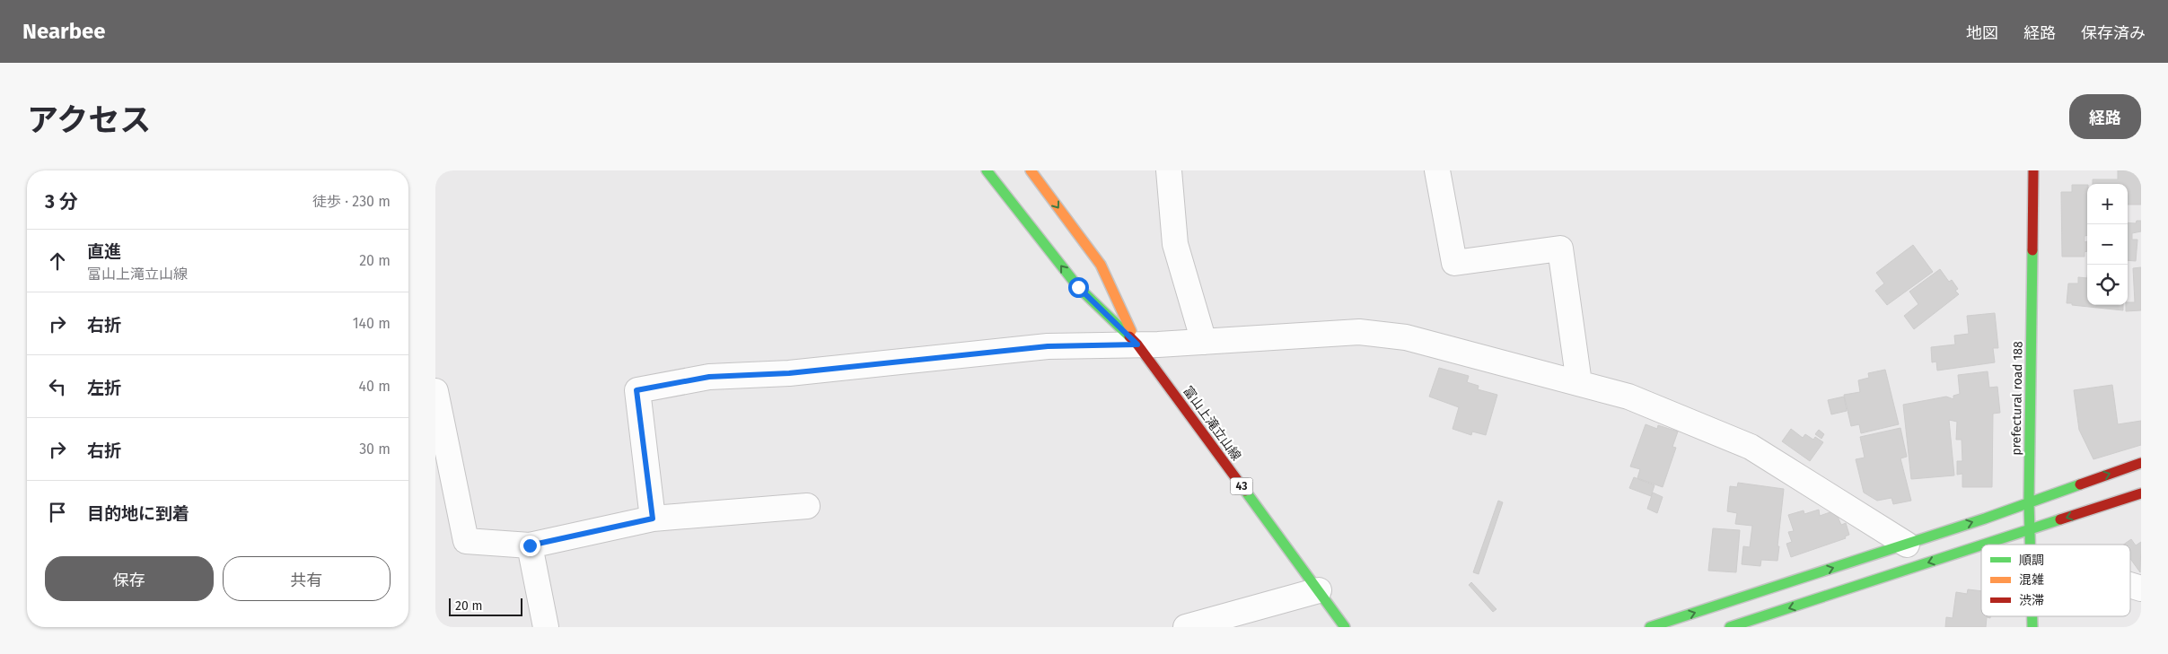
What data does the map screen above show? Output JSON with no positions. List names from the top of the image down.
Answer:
{
  "streets": {
    "main road": ["prefectural road 188", "富山上滝立山線", "43"]
  },
  "legend": ["順調", "混雑", "渋滞"],
  "scale_bar": "20 m",
  "page": {
    "header": "Nearbee",
    "nav": ["地図", "経路", "保存済み"],
    "title": "アクセス",
    "buttons": [
      "経路",
      ["保存", "共有"]
    ],
    "heading": ["3 分", "徒歩 · 230 m"],
    "map_buttons": ["+", "−"],
    "list": [
      ["直進", "富山上滝立山線", "20 m"],
      ["右折", "140 m"],
      ["左折", "40 m"],
      ["右折", "30 m"],
      "目的地に到着"
    ],
    "scale": "20 m"
  }
}
